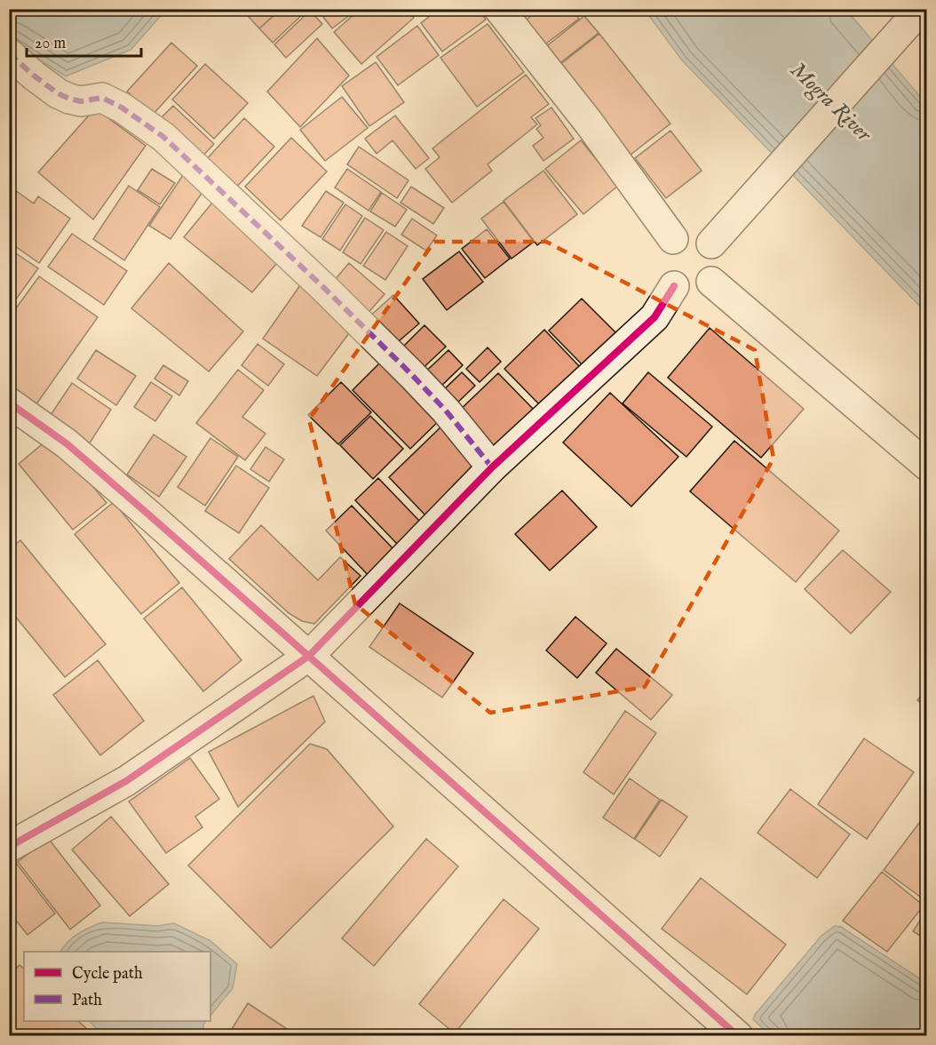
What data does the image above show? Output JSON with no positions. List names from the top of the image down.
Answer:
{
  "water": ["Mogra River"],
  "legend": ["Cycle path", "Path"],
  "scale_bar": "20 m"
}
